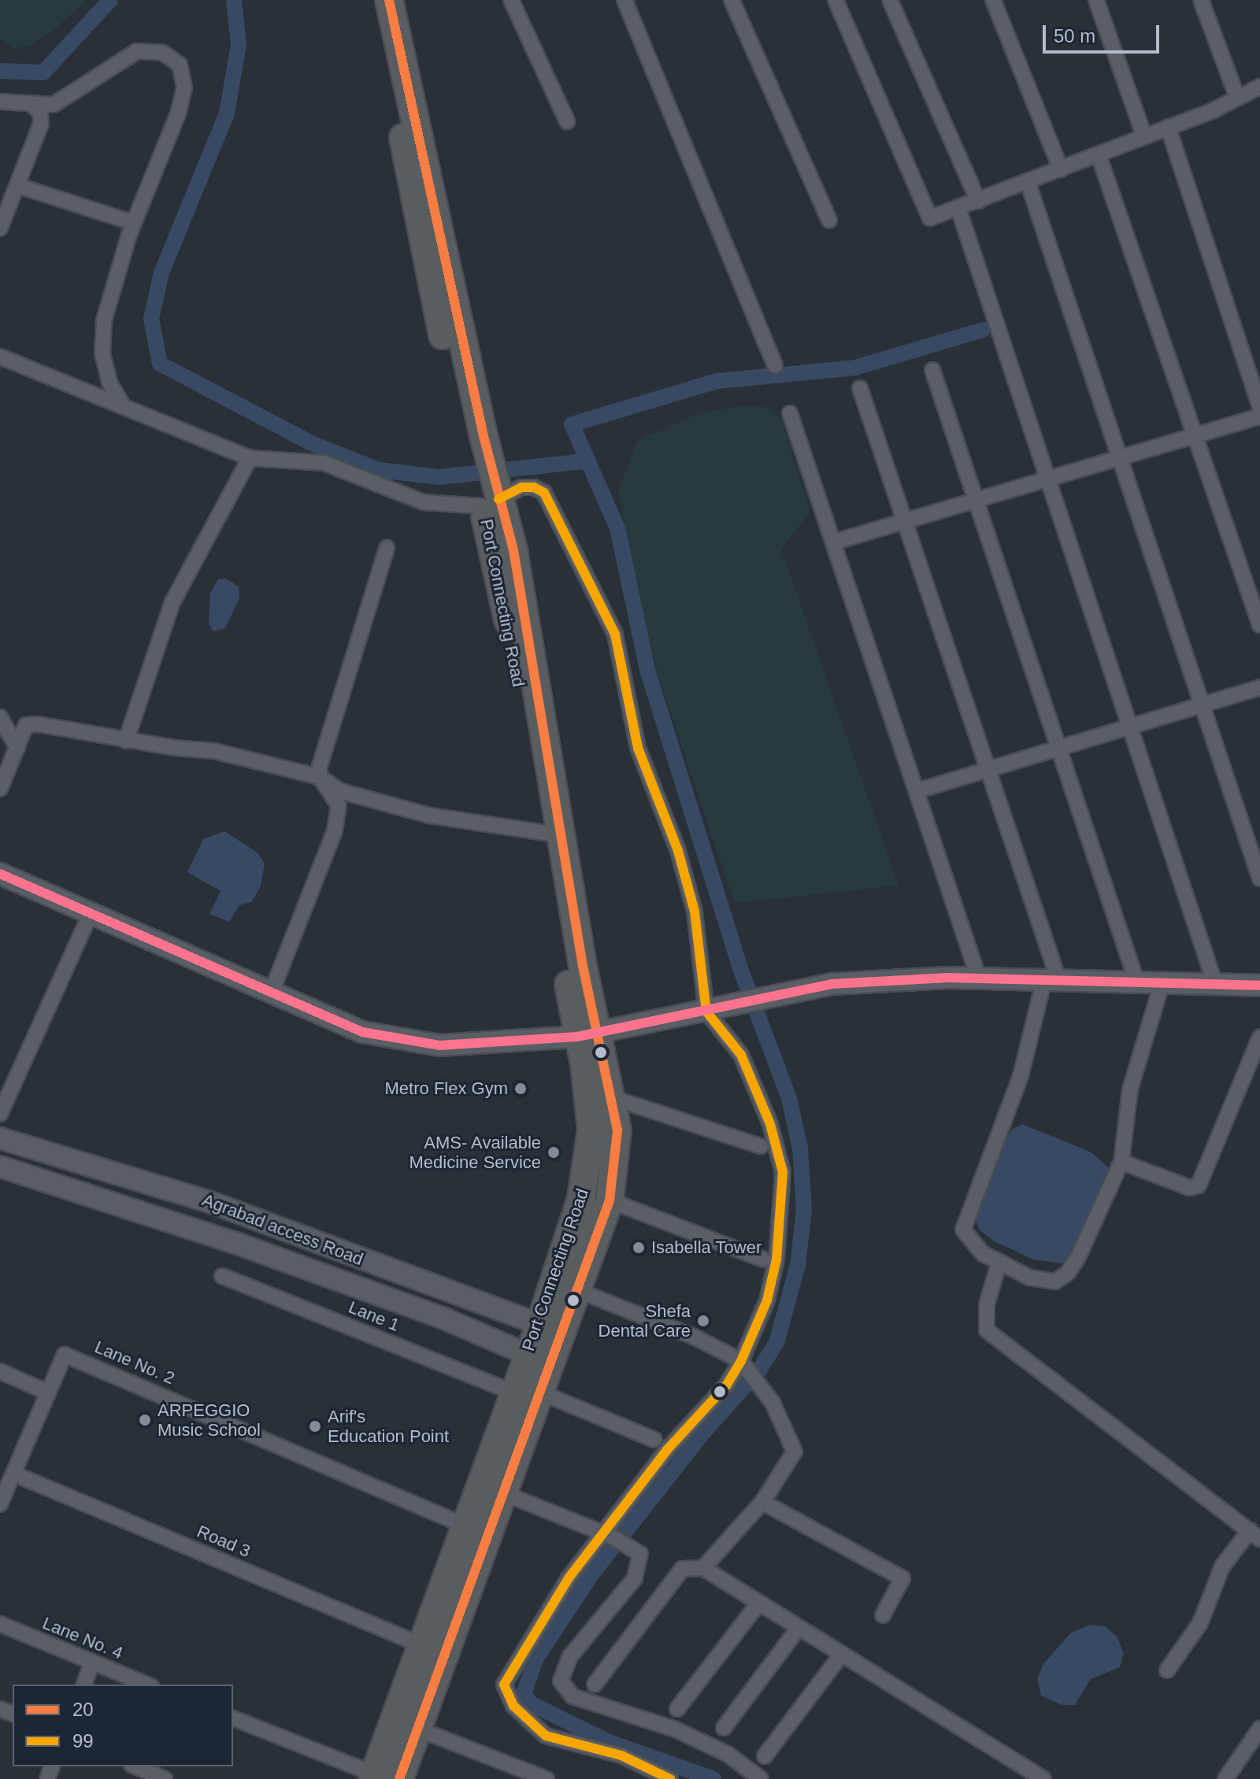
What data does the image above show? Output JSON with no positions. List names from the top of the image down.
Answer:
{
  "streets": {
    "highway": ["Port Connecting Road"],
    "street": [
      "Agrabad access Road",
      "Lane 1",
      "Lane No. 2",
      "Road 3",
      "Lane No. 4"
    ]
  },
  "crossings": [
    ["Port Connecting Road", "Agrabad access Road"],
    ["Port Connecting Road", "Lane 1"],
    ["Port Connecting Road", "Lane No. 2"],
    ["Port Connecting Road", "Road 3"]
  ],
  "places": [
    "Metro Flex Gym",
    "AMS- Available Medicine Service",
    "Isabella Tower",
    "Shefa Dental Care",
    "ARPEGGIO Music School",
    "Arif's Education Point"
  ],
  "lines": ["transit line 20", "transit line 99"],
  "legend": ["20", "99"],
  "scale_bar": "50 m"
}
